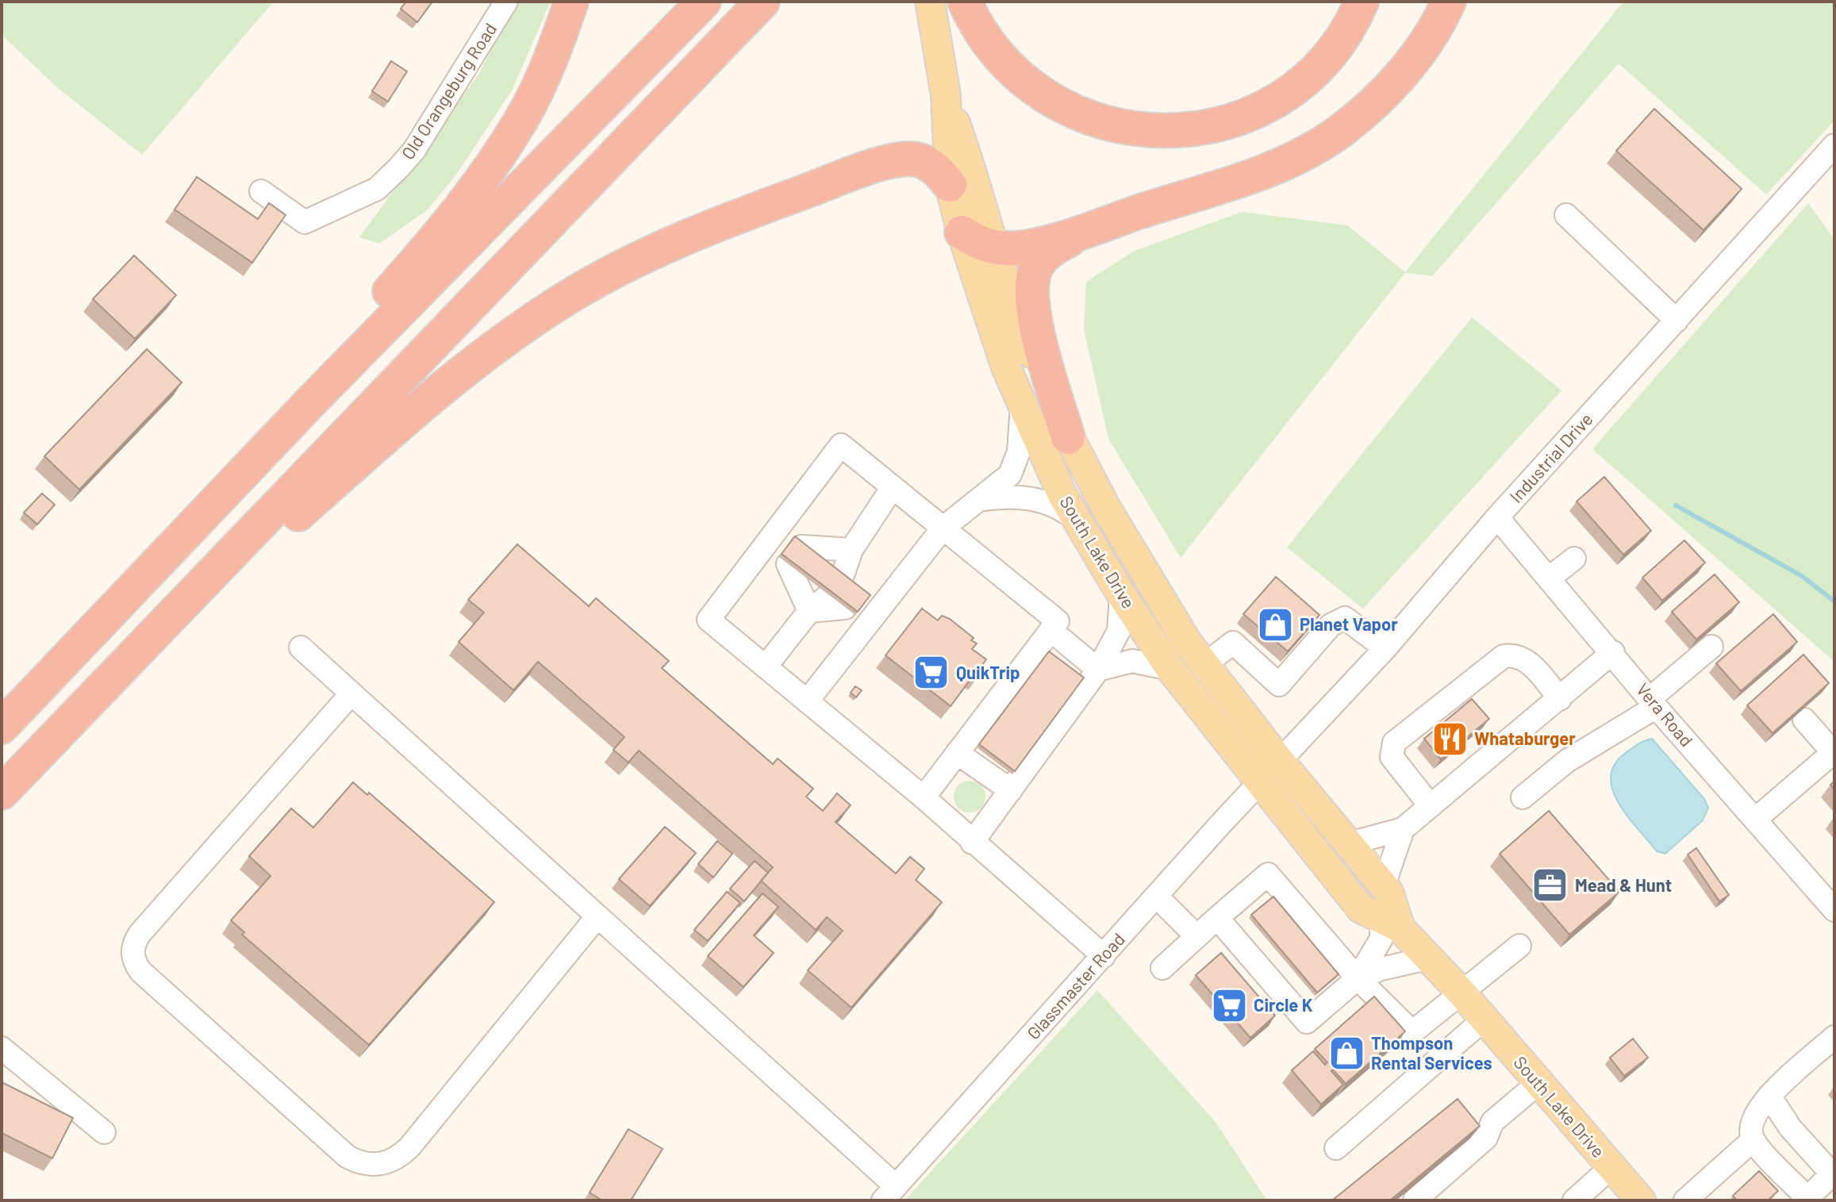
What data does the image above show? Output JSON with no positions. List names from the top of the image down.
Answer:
{
  "streets": {
    "main road": ["South Lake Drive"],
    "street": [
      "Old Orangeburg Road",
      "Industrial Drive",
      "Vera Road",
      "Glassmaster Road"
    ]
  },
  "crossings": [
    ["Industrial Drive", "South Lake Drive"],
    ["Industrial Drive", "Vera Road"],
    ["Industrial Drive", "Glassmaster Road"],
    ["South Lake Drive", "Glassmaster Road"]
  ],
  "places": {
    "shop": ["Planet Vapor", "Thompson Rental Services"],
    "supermarket": ["QuikTrip", "Circle K"],
    "restaurant": ["Whataburger"],
    "office": ["Mead & Hunt"]
  }
}
